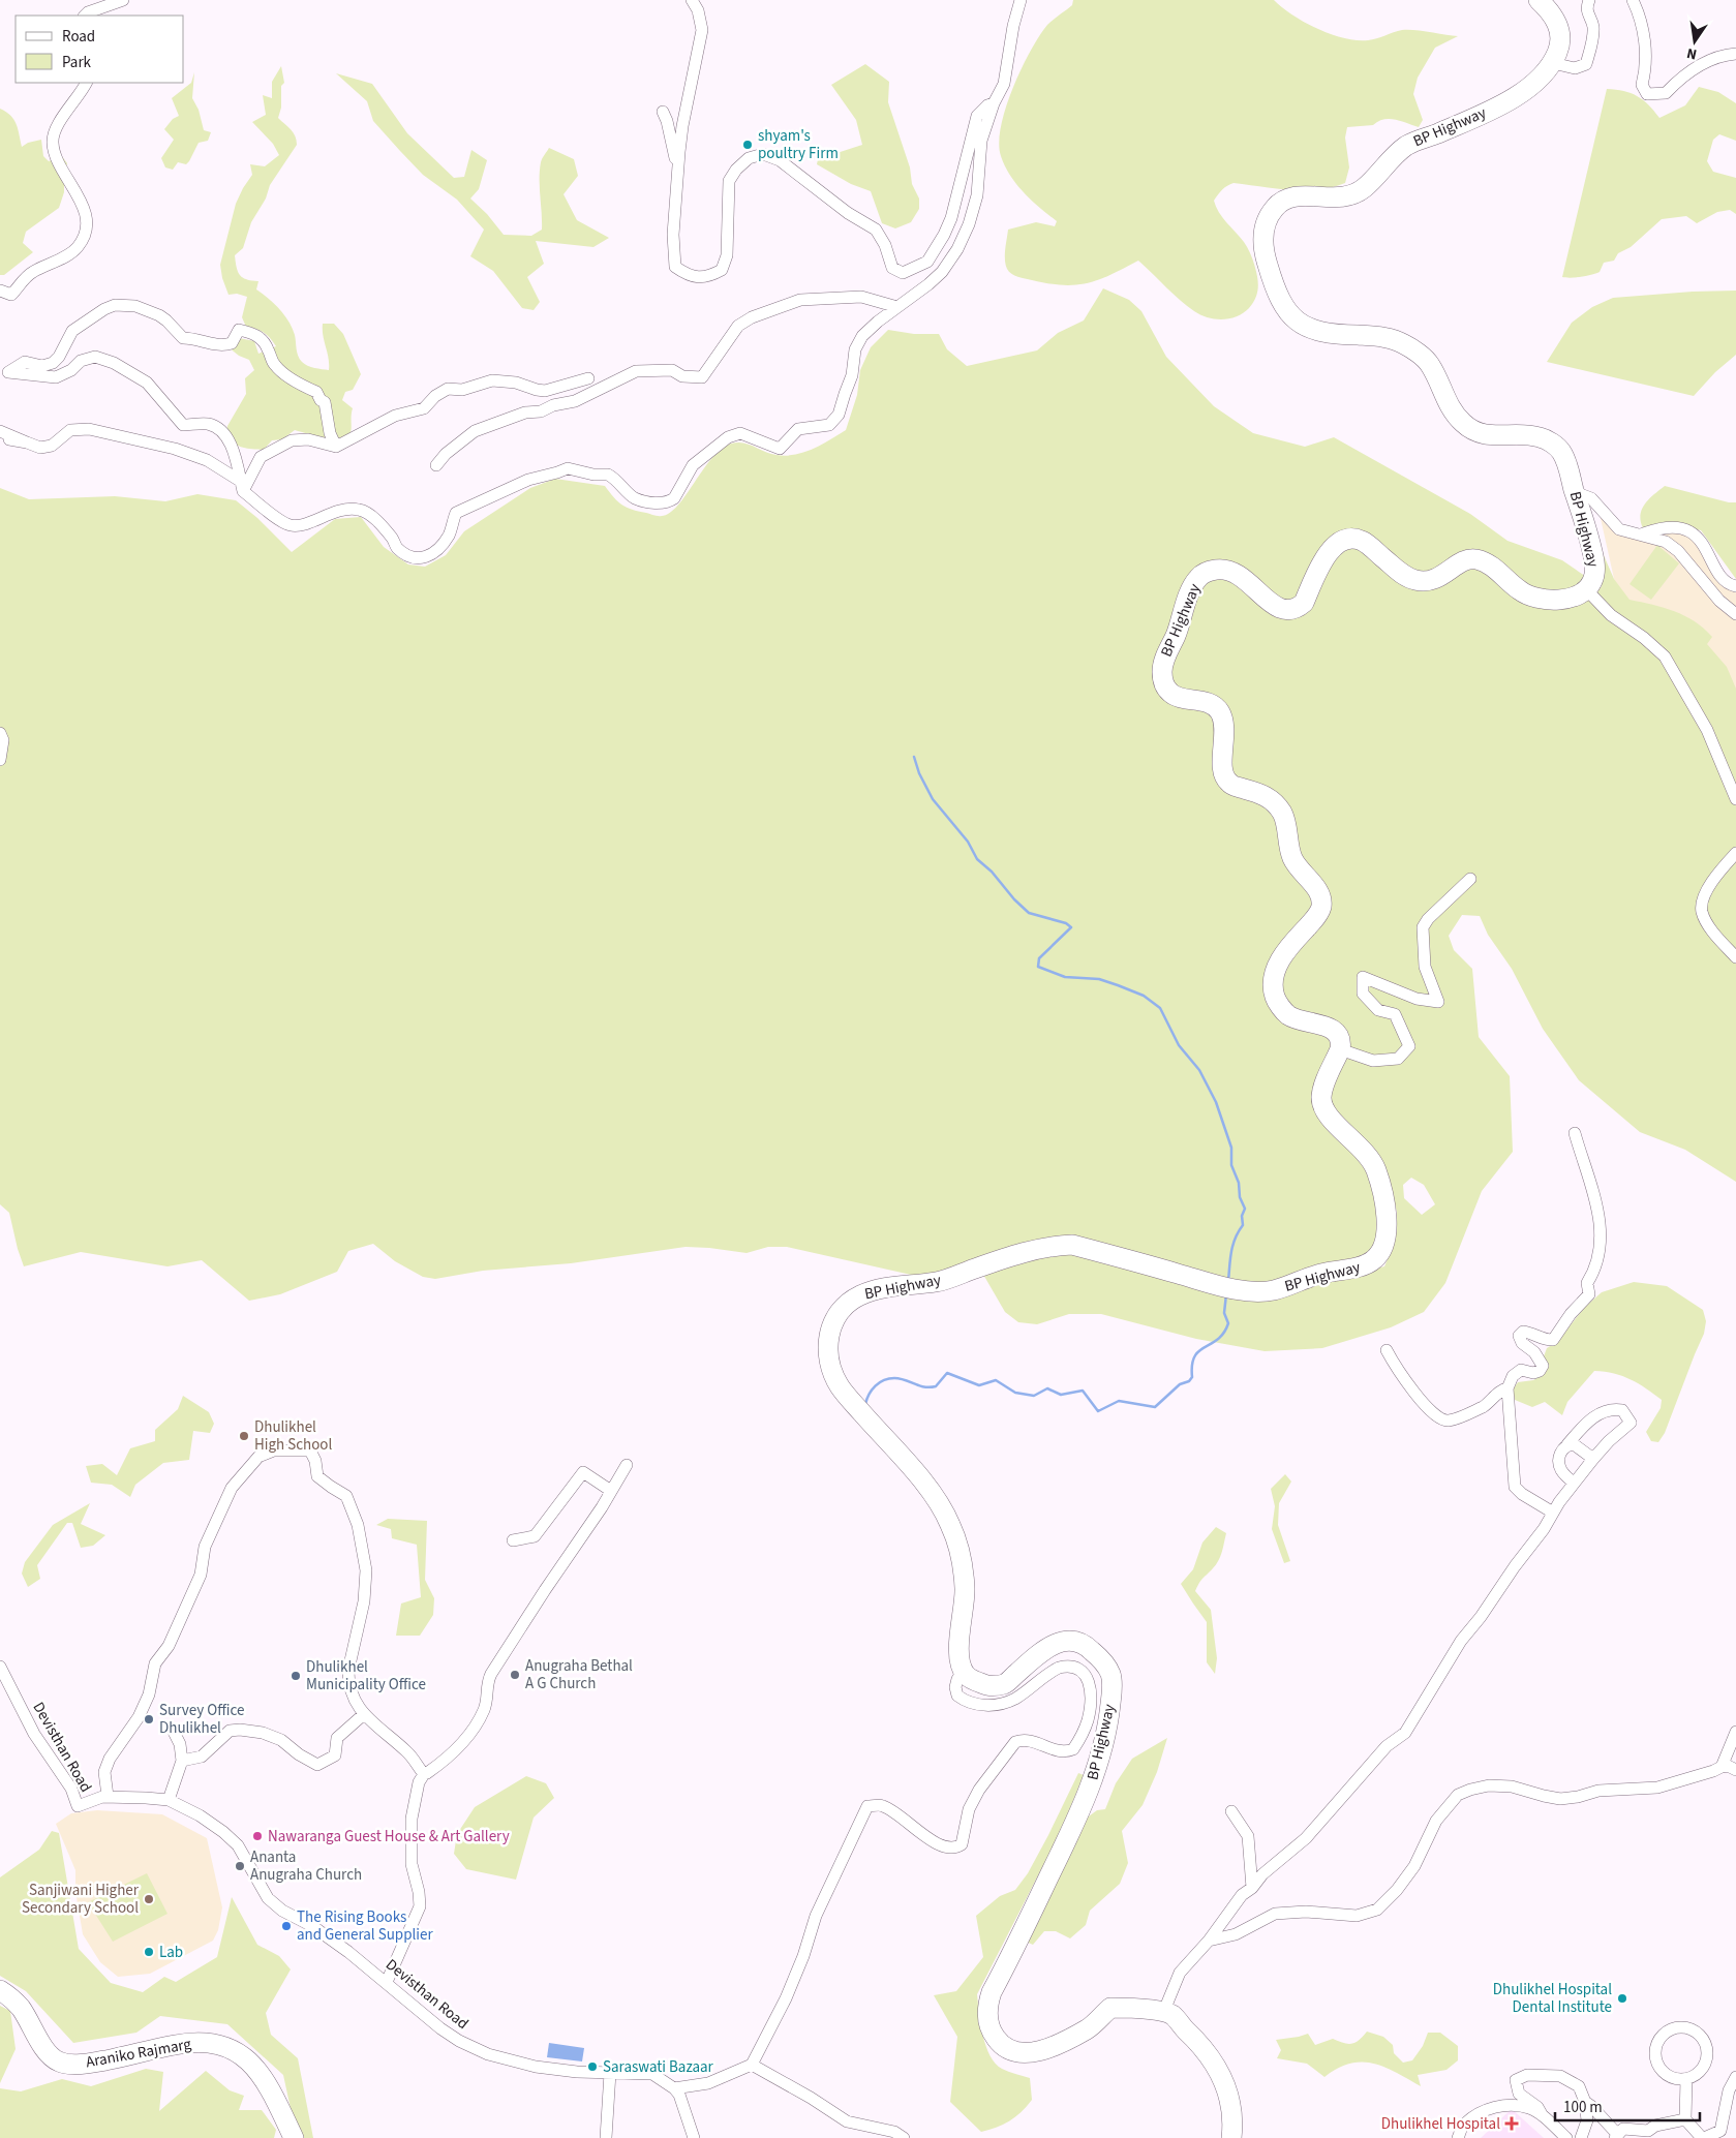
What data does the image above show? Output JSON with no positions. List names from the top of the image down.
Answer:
{
  "streets": {
    "highway": ["BP Highway", "Araniko Rajmarg"],
    "street": ["Devisthan Road"]
  },
  "places": {
    "other": [
      "shyam's poultry Firm",
      "Dhulikhel High School",
      "Anugraha Bethal A G Church",
      "Dhulikhel Municipality Office",
      "Survey Office Dhulikhel",
      "Nawaranga Guest House & Art Gallery",
      "Ananta Anugraha Church",
      "Sanjiwani Higher Secondary School",
      "The Rising Books and General Supplier",
      "Lab",
      "Dhulikhel Hospital Dental Institute",
      "Saraswati Bazaar"
    ],
    "health": ["Dhulikhel Hospital"]
  },
  "legend": ["Road", "Park"],
  "scale_bar": "100 m",
  "north": "bottom"
}
